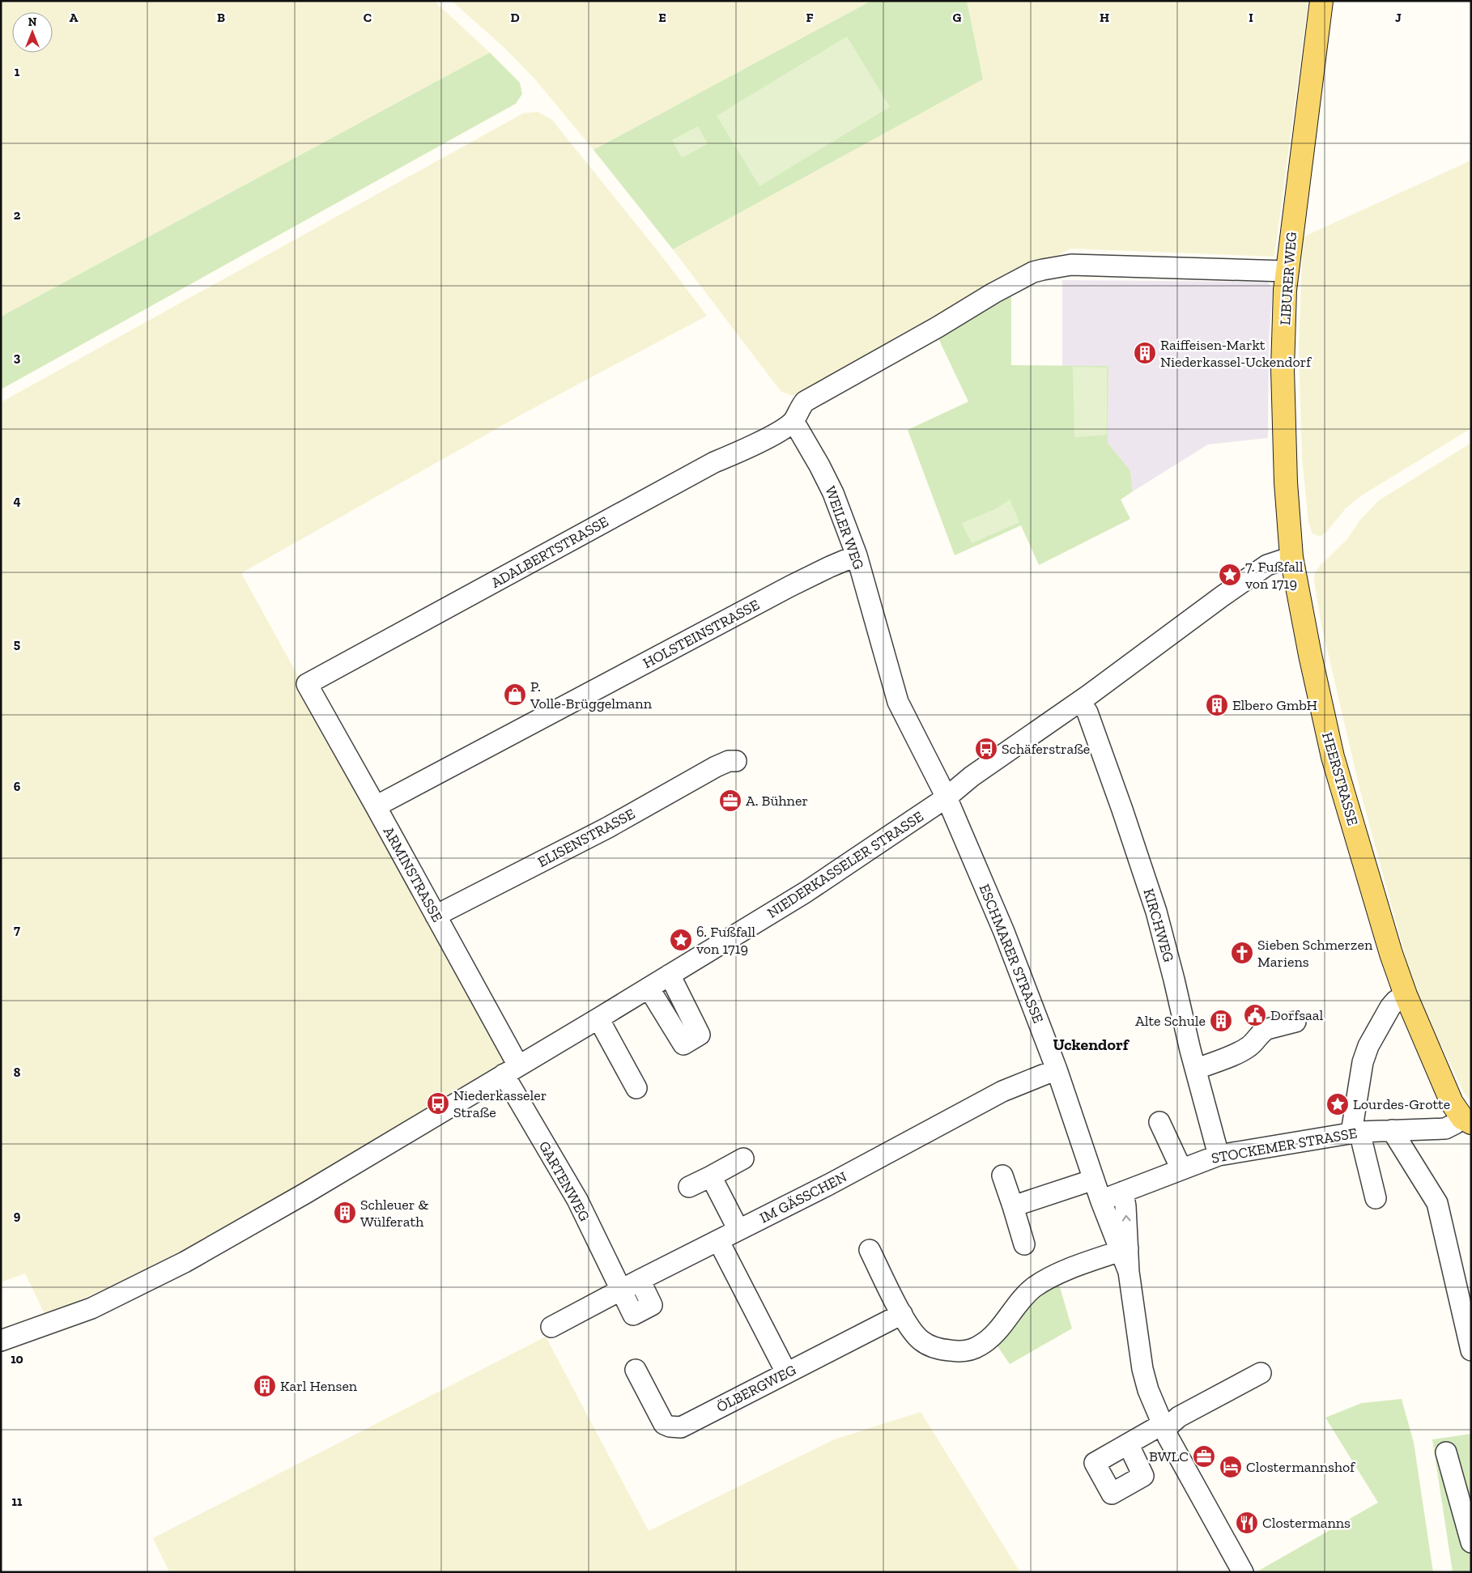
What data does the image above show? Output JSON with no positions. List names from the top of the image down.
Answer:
{
  "streets": {
    "main road": ["LIBURER WEG", "HEERSTRASSE"],
    "street": [
      "WEILER WEG",
      "ADALBERTSTRASSE",
      "HOLSTEINSTRASSE",
      "ELISENSTRASSE",
      "NIEDERKASSELER STRASSE",
      "ARMINSTRASSE",
      "KIRCHWEG",
      "ESCHMARER STRASSE",
      "STOCKEMER STRASSE",
      "GARTENWEG",
      "IM GÄSSCHEN",
      "ÖLBERGWEG"
    ]
  },
  "crossings": [
    ["LIBURER WEG", "HEERSTRASSE"],
    ["WEILER WEG", "ADALBERTSTRASSE"],
    ["WEILER WEG", "HOLSTEINSTRASSE"],
    ["WEILER WEG", "NIEDERKASSELER STRASSE"],
    ["WEILER WEG", "ESCHMARER STRASSE"],
    ["ADALBERTSTRASSE", "ARMINSTRASSE"],
    ["HOLSTEINSTRASSE", "ARMINSTRASSE"],
    ["HEERSTRASSE", "STOCKEMER STRASSE"],
    ["ELISENSTRASSE", "ARMINSTRASSE"],
    ["NIEDERKASSELER STRASSE", "ARMINSTRASSE"],
    ["NIEDERKASSELER STRASSE", "ESCHMARER STRASSE"],
    ["NIEDERKASSELER STRASSE", "GARTENWEG"],
    ["ARMINSTRASSE", "GARTENWEG"],
    ["KIRCHWEG", "STOCKEMER STRASSE"],
    ["ESCHMARER STRASSE", "STOCKEMER STRASSE"],
    ["ESCHMARER STRASSE", "IM GÄSSCHEN"],
    ["GARTENWEG", "IM GÄSSCHEN"]
  ],
  "districts": ["Uckendorf"],
  "places": {
    "building": [
      "Raiffeisen-Markt Niederkassel-Uckendorf",
      "Elbero GmbH",
      "Alte Schule",
      "Schleuer & Wülferath",
      "Karl Hensen"
    ],
    "place": ["7. Fußfall von 1719", "6. Fußfall von 1719", "Lourdes-Grotte"],
    "shop": ["P. Volle-Brüggelmann"],
    "bus stop": ["Schäferstraße", "Niederkasseler Straße"],
    "office": ["A. Bühner", "BWLC"],
    "church": ["Sieben Schmerzen Mariens"],
    "public building": ["Dorfsaal"],
    "hotel": ["Clostermannshof"],
    "restaurant": ["Clostermanns"]
  },
  "north": "top",
  "grid": {
    "columns": [
      "A",
      "B",
      "C",
      "D",
      "E",
      "F",
      "G",
      "H",
      "I",
      "J"
    ],
    "rows": [
      "1",
      "2",
      "3",
      "4",
      "5",
      "6",
      "7",
      "8",
      "9",
      "10",
      "11"
    ]
  }
}
